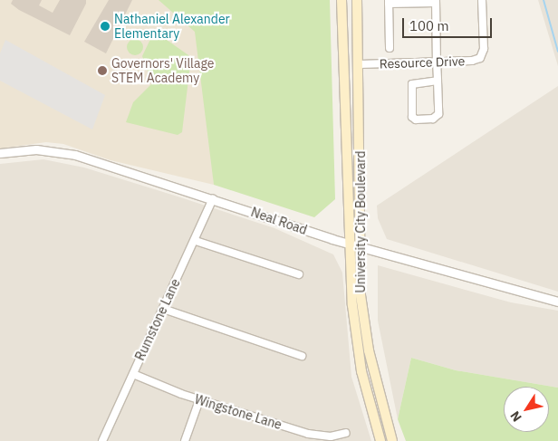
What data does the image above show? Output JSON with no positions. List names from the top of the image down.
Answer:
{
  "streets": {
    "main road": ["University City Boulevard"],
    "street": [
      "Resource Drive",
      "Neal Road",
      "Rumstone Lane",
      "Wingstone Lane"
    ]
  },
  "crossings": [
    ["Resource Drive", "University City Boulevard"],
    ["Neal Road", "University City Boulevard"],
    ["Neal Road", "Rumstone Lane"],
    ["Rumstone Lane", "Wingstone Lane"]
  ],
  "places": ["Nathaniel Alexander Elementary", "Governors' Village STEM Academy"],
  "scale_bar": "100 m",
  "north": "bottom left"
}
